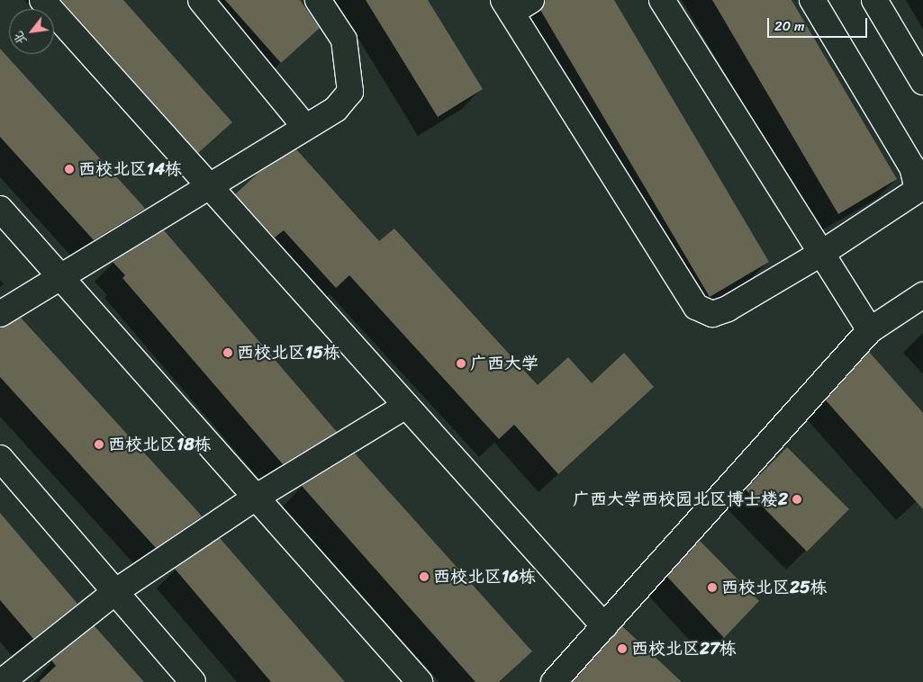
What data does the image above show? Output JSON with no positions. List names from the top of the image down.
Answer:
{
  "places": [
    "西校北区14栋",
    "西校北区15栋",
    "广西大学",
    "西校北区18栋",
    "广西大学西校园北区博士楼2",
    "西校北区16栋",
    "西校北区25栋",
    "西校北区27栋"
  ],
  "scale_bar": "20 m",
  "north": "bottom left"
}
